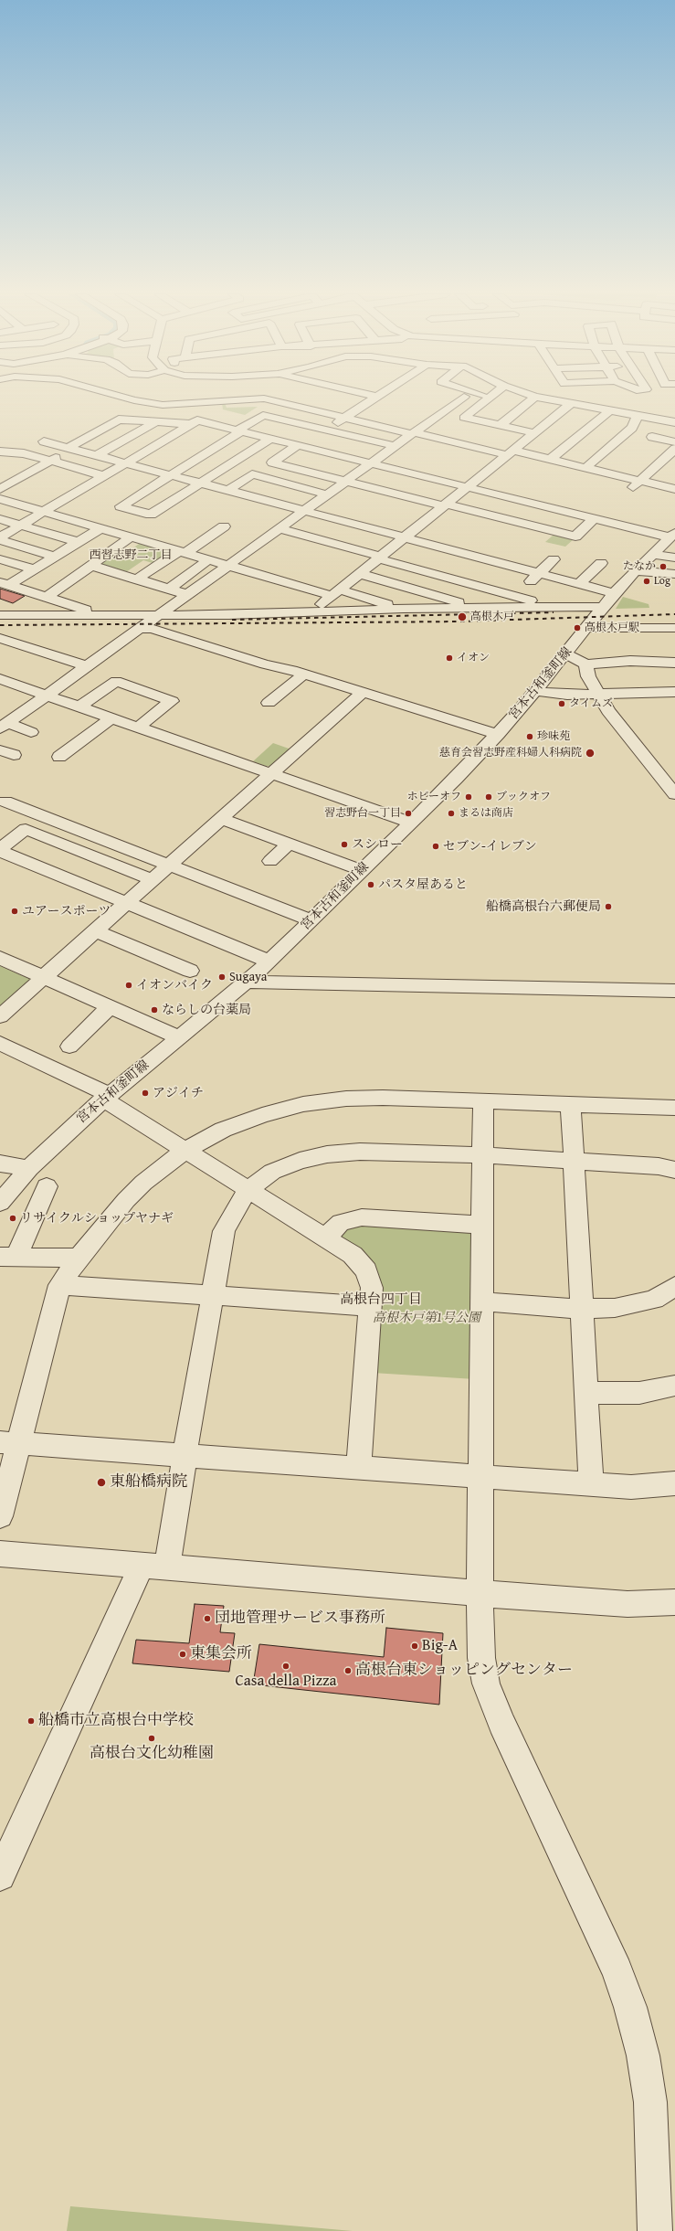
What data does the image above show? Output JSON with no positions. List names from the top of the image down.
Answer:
{
  "streets": {
    "street": ["宮本古和釜町線"]
  },
  "districts": ["西習志野二丁目", "高根台四丁目"],
  "parks": ["高根木戸第1号公園"],
  "places": [
    "たなか",
    "Log",
    "高根木戸",
    "高根木戸駅",
    "イオン",
    "タイムズ",
    "珍味苑",
    "慈育会習志野産科婦人科病院",
    "ホビーオフ",
    "ブックオフ",
    "習志野台一丁目",
    "まるは商店",
    "スシロー",
    "セブン-イレブン",
    "パスタ屋あると",
    "船橋高根台六郵便局",
    "ユアースポーツ",
    "Sugaya",
    "イオンバイク",
    "ならしの台薬局",
    "アジイチ",
    "リサイクルショップヤナギ",
    "東船橋病院",
    "団地管理サービス事務所",
    "Big-A",
    "東集会所",
    "Casa della Pizza",
    "高根台東ショッピングセンター",
    "船橋市立高根台中学校",
    "高根台文化幼稚園"
  ]
}
